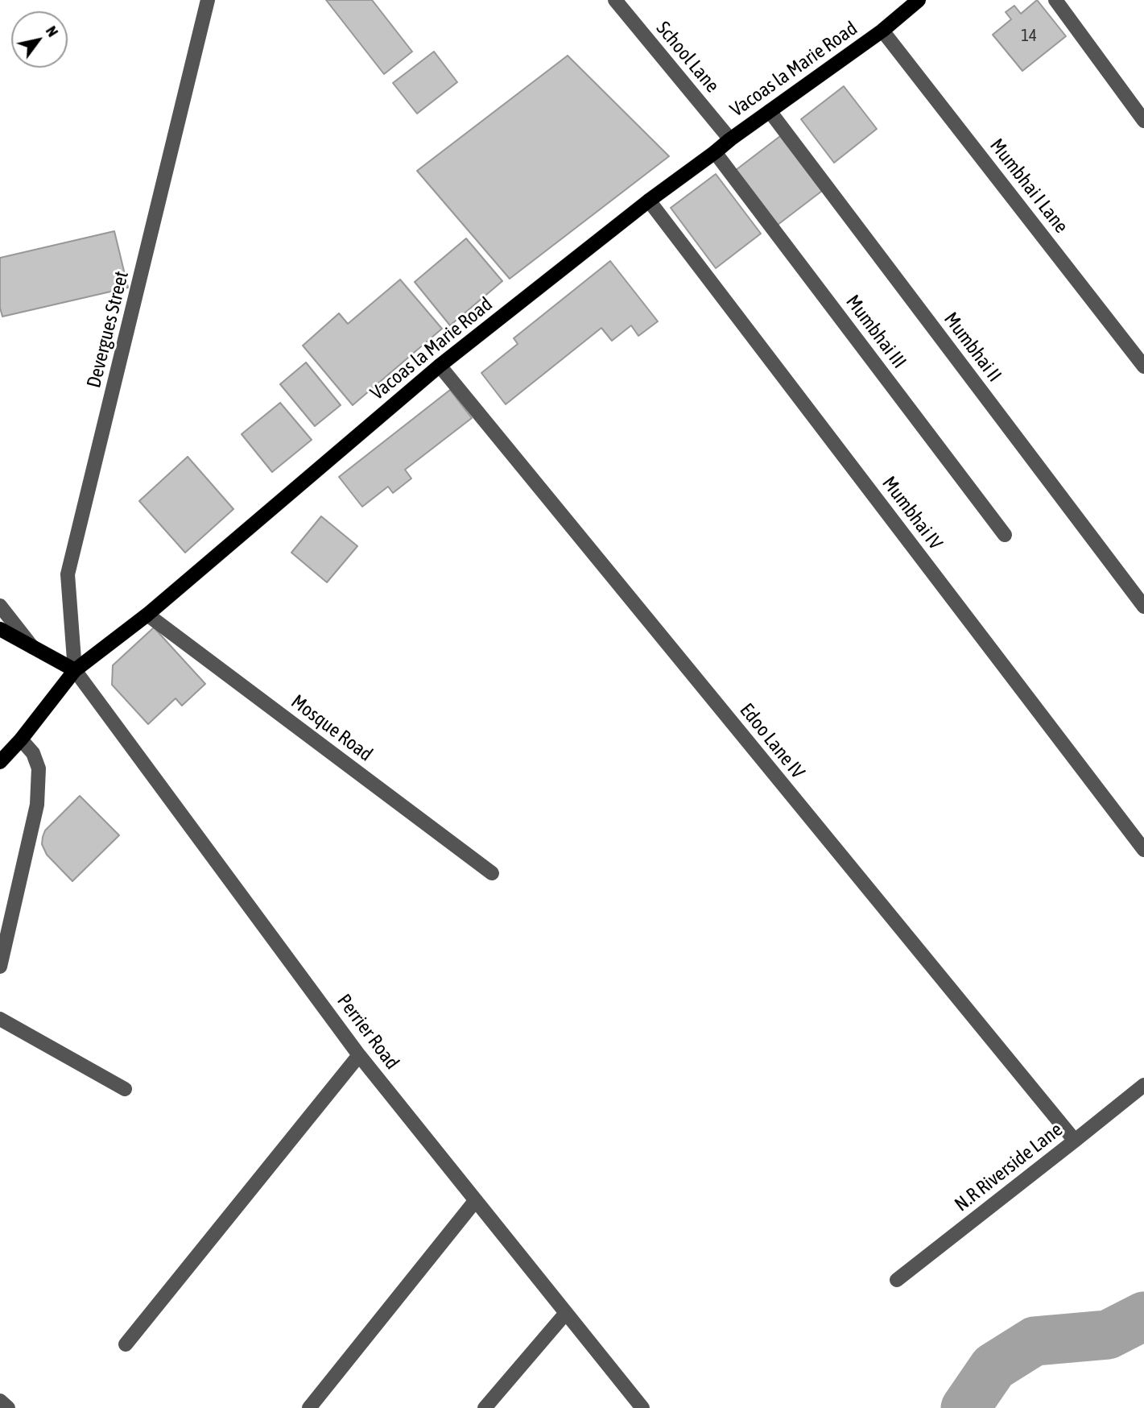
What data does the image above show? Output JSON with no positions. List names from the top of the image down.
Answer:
{
  "streets": {
    "main road": ["Vacoas la Marie Road"],
    "street": [
      "School Lane",
      "Mumbhai I Lane",
      "Devergues Street",
      "Mumbhai III",
      "Mumbhai II",
      "Mumbhai IV",
      "Mosque Road",
      "Edoo Lane IV",
      "Perrier Road",
      "N.R Riverside Lane"
    ]
  },
  "crossings": [
    ["School Lane", "Vacoas la Marie Road"],
    ["Vacoas la Marie Road", "Mumbhai I Lane"],
    ["Vacoas la Marie Road", "Devergues Street"],
    ["Vacoas la Marie Road", "Mumbhai III"],
    ["Vacoas la Marie Road", "Mumbhai II"],
    ["Vacoas la Marie Road", "Mumbhai IV"],
    ["Vacoas la Marie Road", "Mosque Road"],
    ["Vacoas la Marie Road", "Edoo Lane IV"],
    ["Vacoas la Marie Road", "Perrier Road"],
    ["Devergues Street", "Perrier Road"],
    ["Edoo Lane IV", "N.R Riverside Lane"]
  ],
  "house_numbers": ["14"],
  "north": "top right"
}
